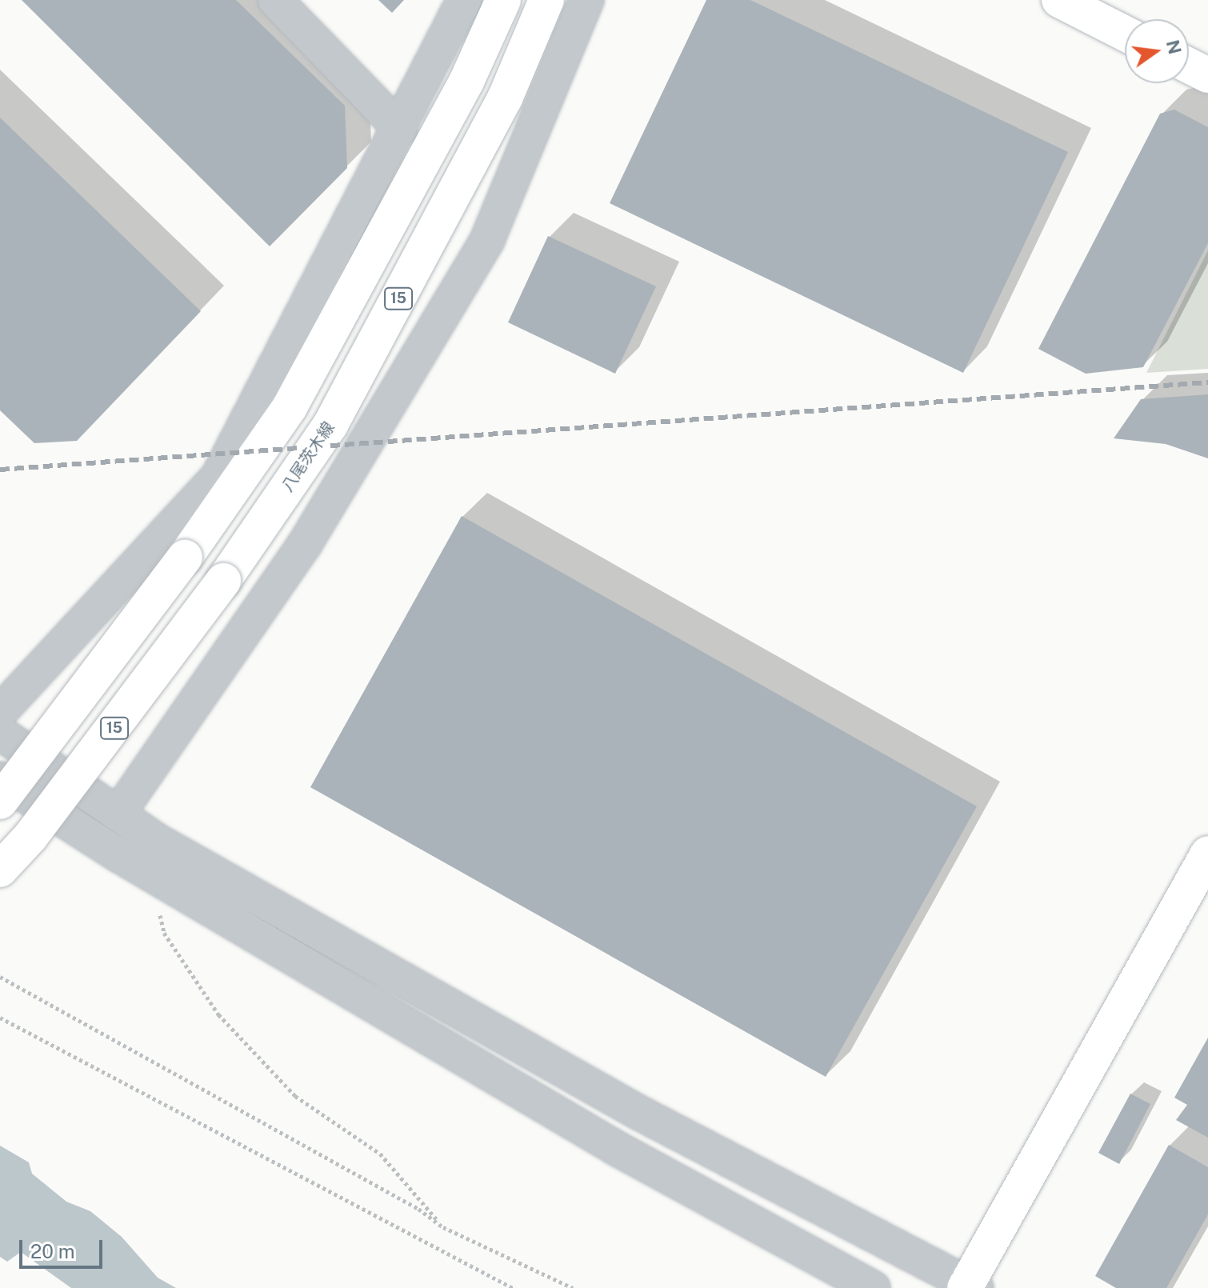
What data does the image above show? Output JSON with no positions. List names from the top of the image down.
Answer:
{
  "streets": {
    "main road": ["15", "八尾茨木線"]
  },
  "scale_bar": "20 m",
  "north": "right"
}
